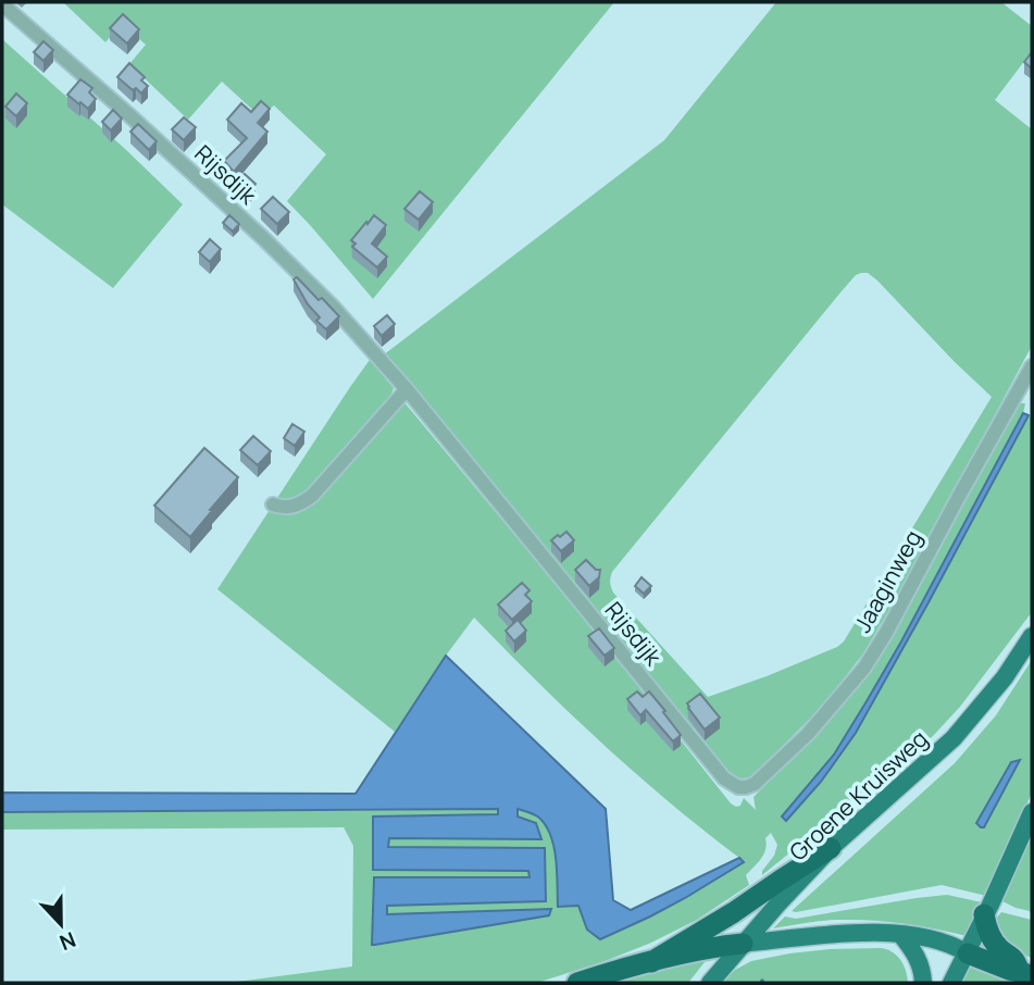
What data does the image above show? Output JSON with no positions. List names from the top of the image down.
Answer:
{
  "streets": {
    "main road": ["Groene Kruisweg"],
    "street": ["Rijsdijk", "Jaaginweg"]
  },
  "crossings": [
    ["Rijsdijk", "Jaaginweg"]
  ],
  "north": "bottom"
}
